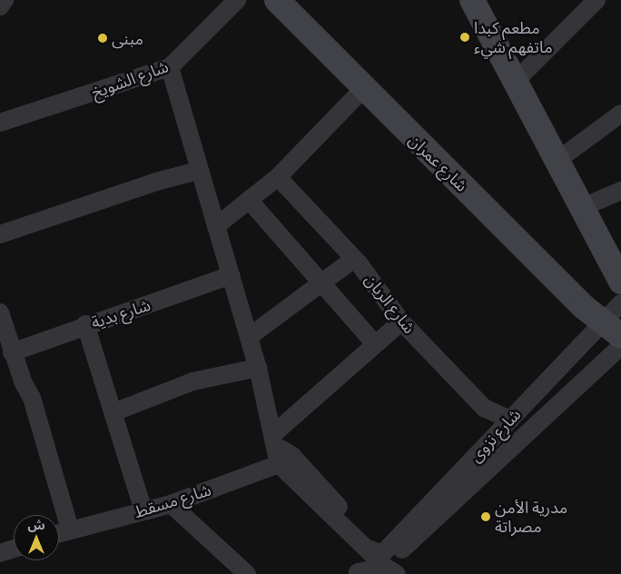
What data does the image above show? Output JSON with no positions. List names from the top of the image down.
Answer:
{
  "streets": {
    "main road": ["شارع عمران"],
    "street": [
      "شارع الشويخ",
      "شارع الريان",
      "شارع بدية",
      "شارع نزوى",
      "شارع مسقط"
    ]
  },
  "crossings": [
    ["شارع عمران", "شارع نزوى"],
    ["شارع الريان", "شارع نزوى"]
  ],
  "places": ["مطعم كبدا ماتفهم شيء", "مبنى", "مدرية الأمن مصراتة"],
  "north": "top"
}
